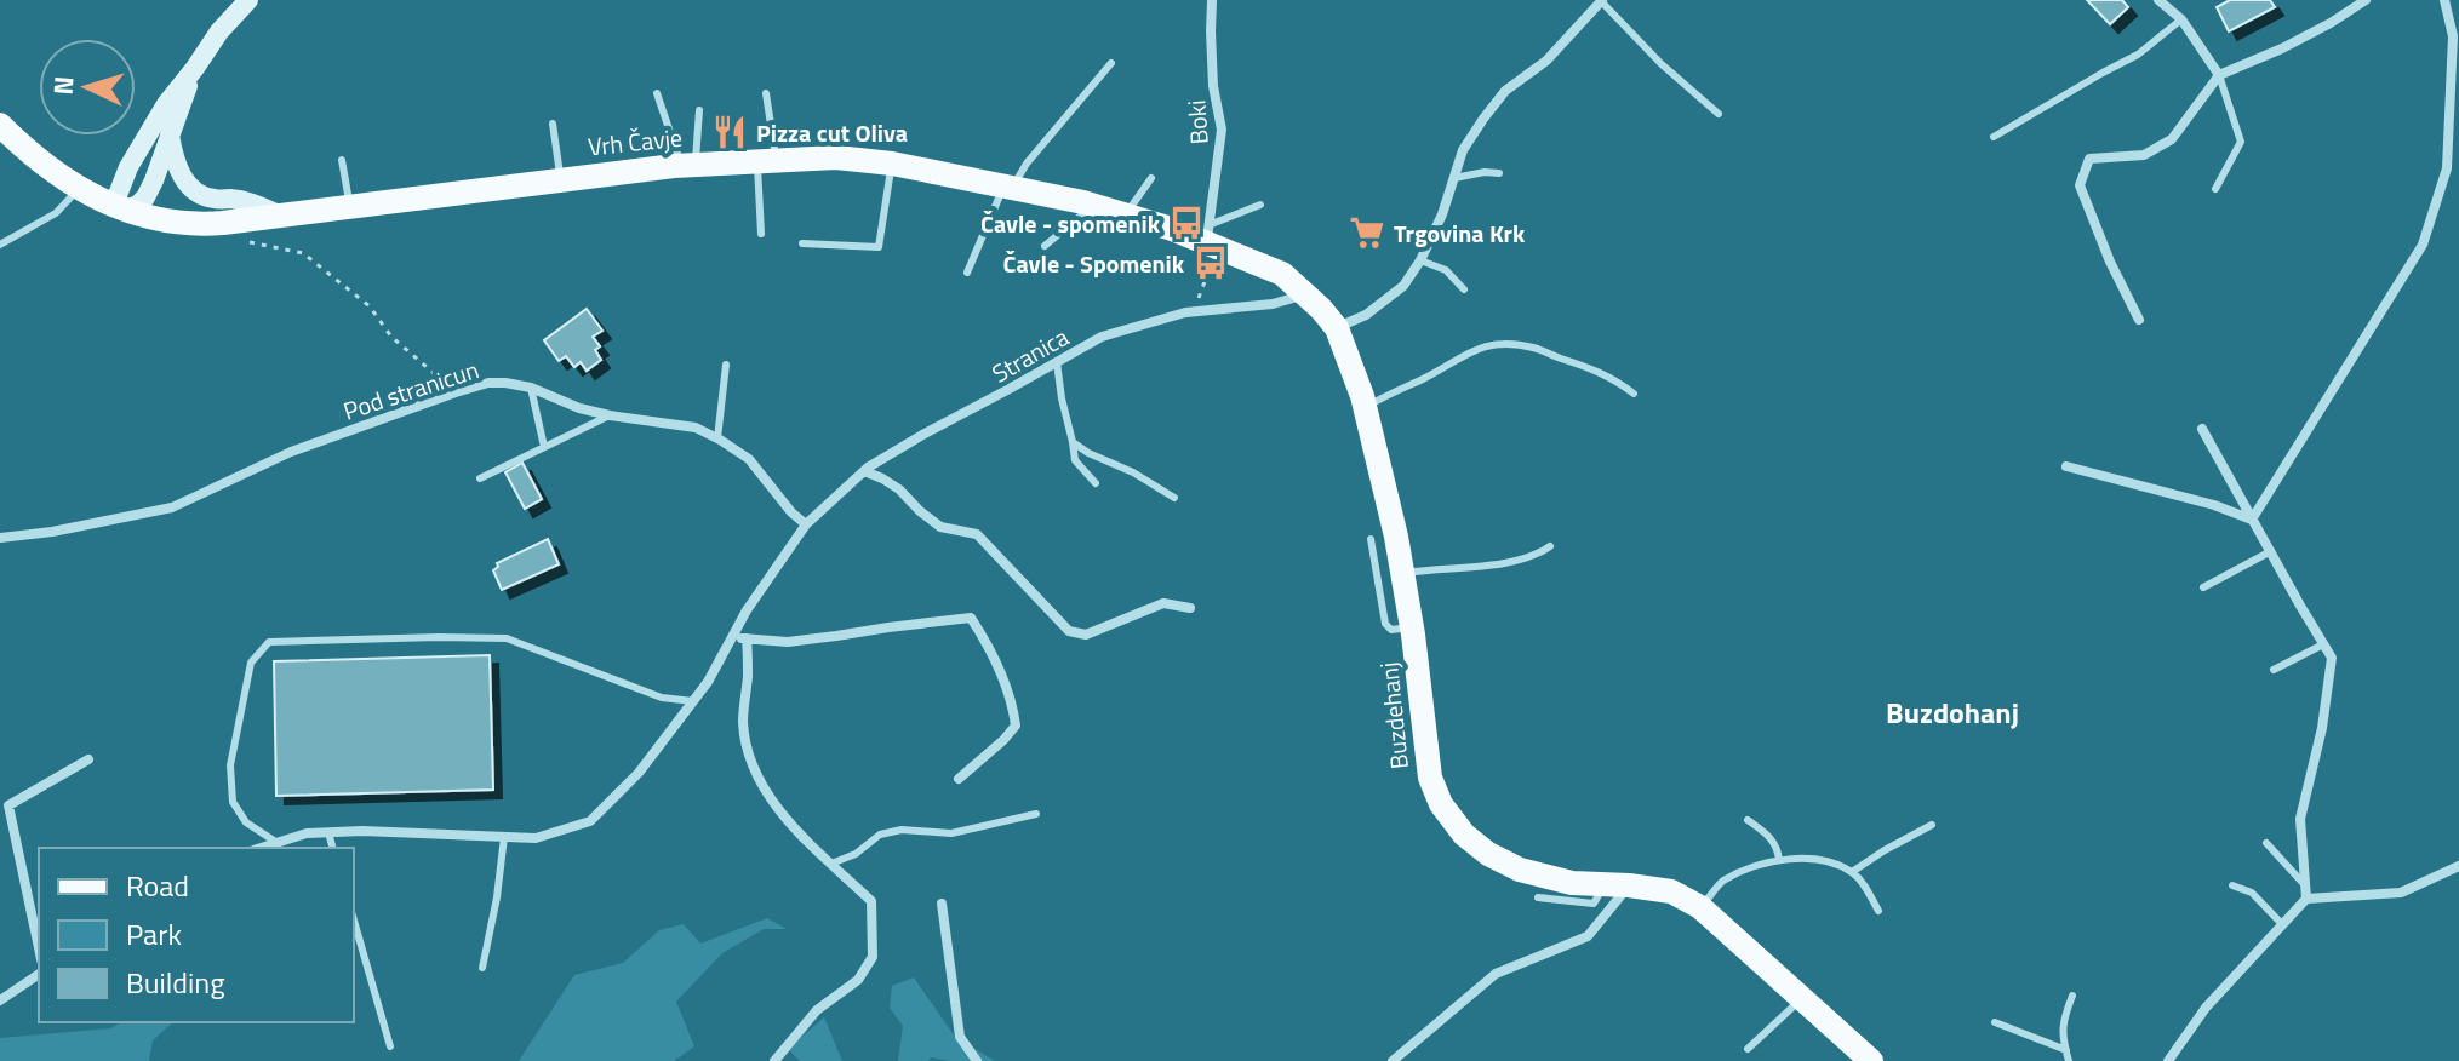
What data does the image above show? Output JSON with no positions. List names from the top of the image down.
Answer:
{
  "streets": {
    "main road": ["Vrh Čavje", "Buzdehanj"],
    "street": ["Boki", "Stranica", "Pod stranicun"]
  },
  "crossings": [
    ["Boki", "Vrh Čavje"],
    ["Vrh Čavje", "Stranica"],
    ["Vrh Čavje", "Buzdehanj"],
    ["Stranica", "Pod stranicun"],
    ["Stranica", "Buzdehanj"]
  ],
  "districts": ["Buzdohanj"],
  "places": {
    "restaurant": ["Pizza cut Oliva"],
    "bus stop": ["Čavle - spomenik", "Čavle - Spomenik"],
    "supermarket": ["Trgovina Krk"]
  },
  "legend": ["Road", "Park", "Building"],
  "north": "left"
}
